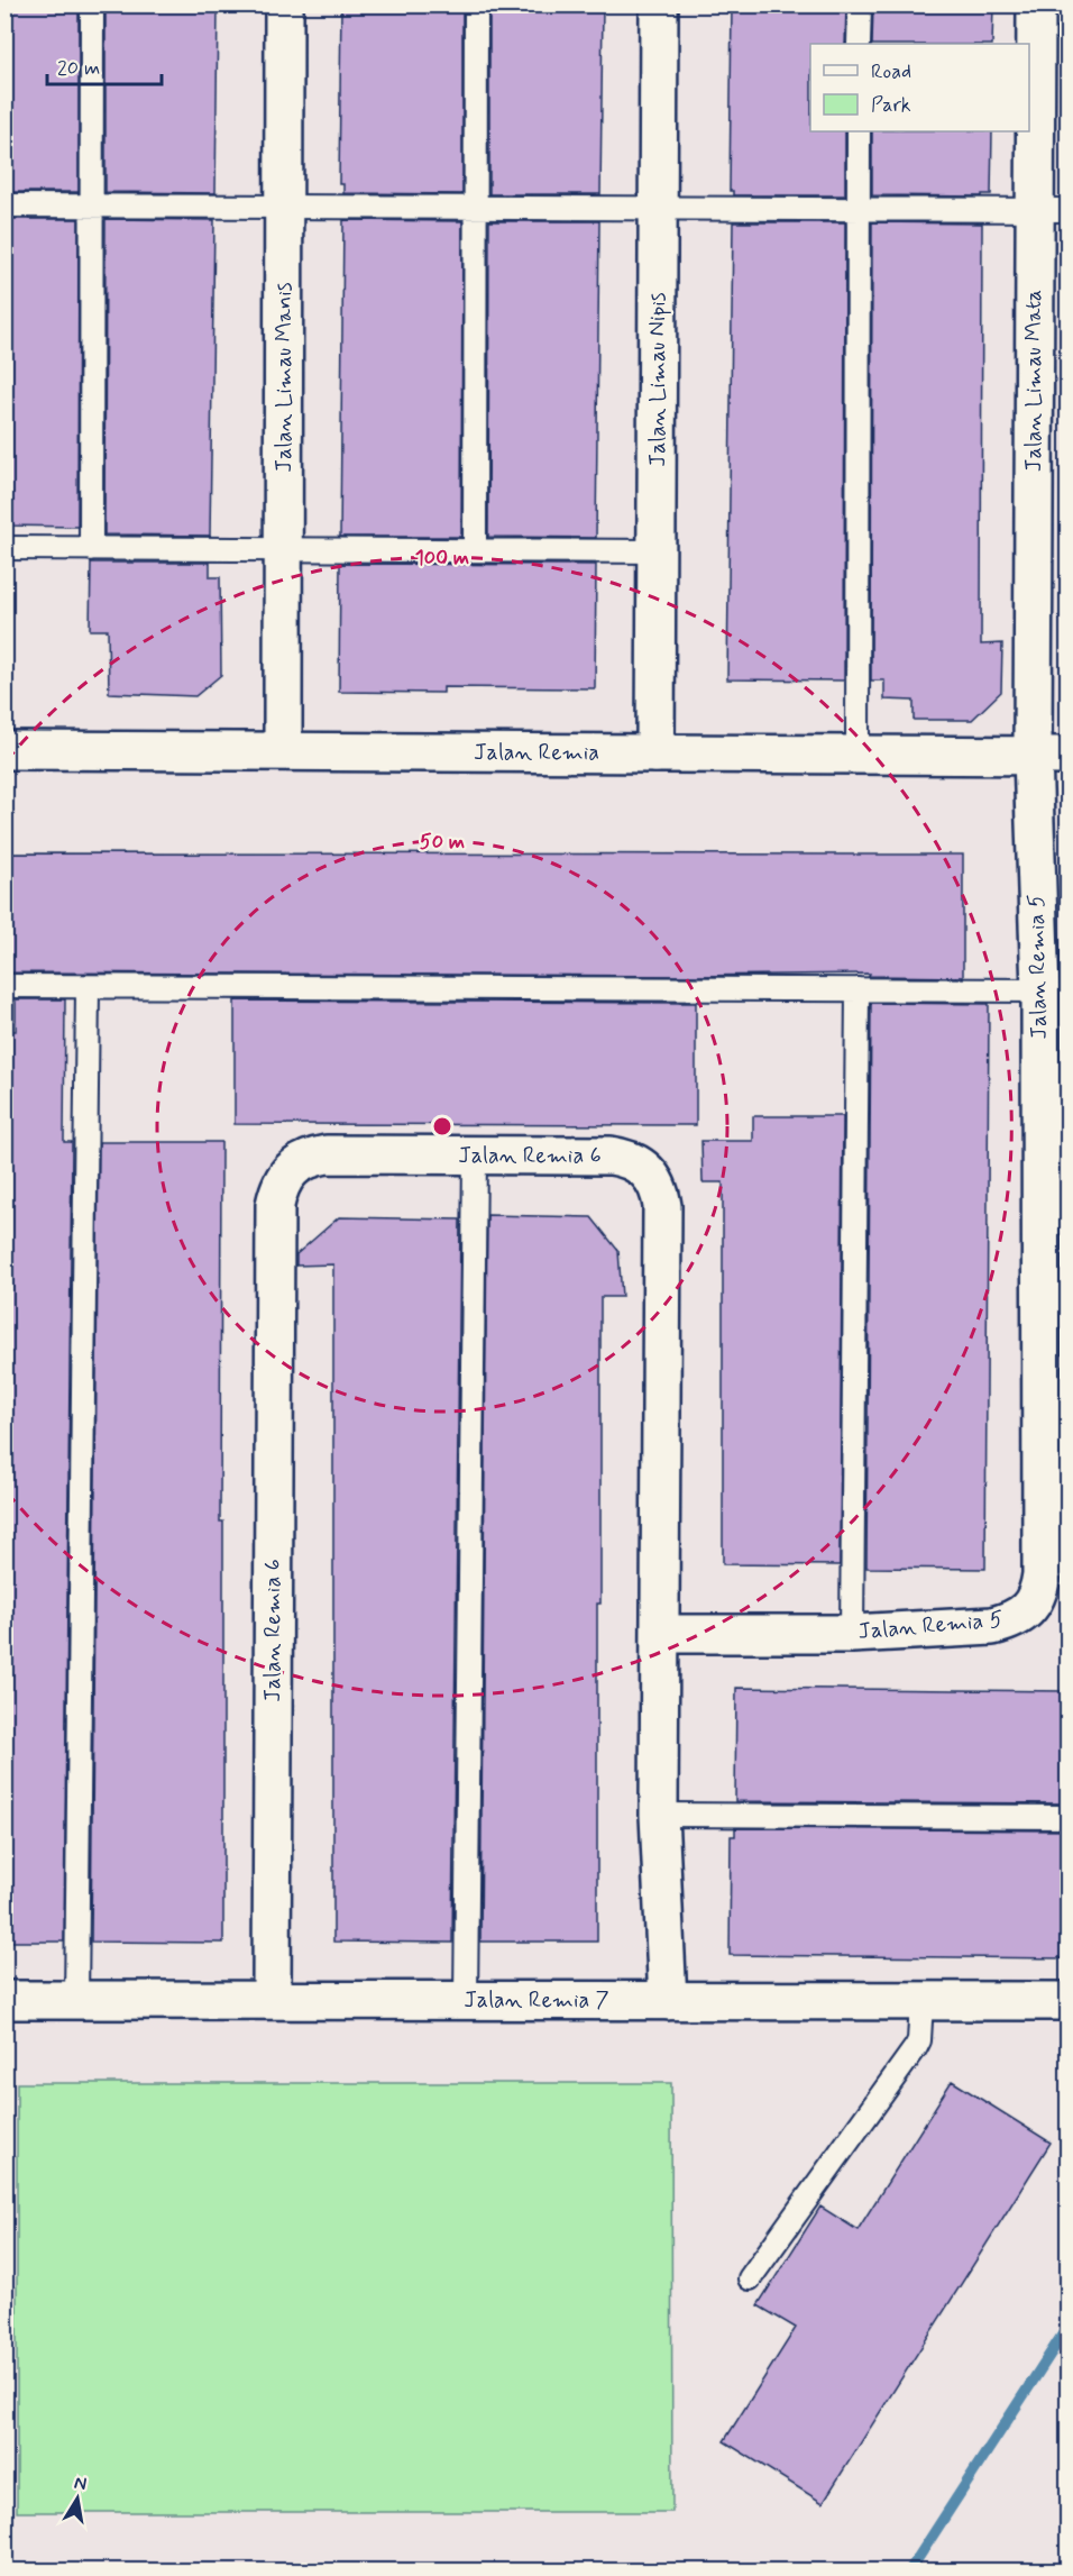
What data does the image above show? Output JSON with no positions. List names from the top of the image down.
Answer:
{
  "streets": {
    "street": [
      "Jalan Limau Manis",
      "Jalan Limau Nipis",
      "Jalan Limau Mata",
      "Jalan Remia",
      "Jalan Remia 5",
      "Jalan Remia 6",
      "Jalan Remia 7"
    ]
  },
  "crossings": [
    ["Jalan Limau Manis", "Jalan Remia"],
    ["Jalan Limau Nipis", "Jalan Remia"],
    ["Jalan Limau Mata", "Jalan Remia"],
    ["Jalan Limau Mata", "Jalan Remia 5"],
    ["Jalan Remia", "Jalan Remia 5"],
    ["Jalan Remia 5", "Jalan Remia 6"],
    ["Jalan Remia 6", "Jalan Remia 7"]
  ],
  "legend": ["Road", "Park"],
  "scale_bar": "20 m",
  "north": "top",
  "rings": ["100 m", "50 m"]
}
